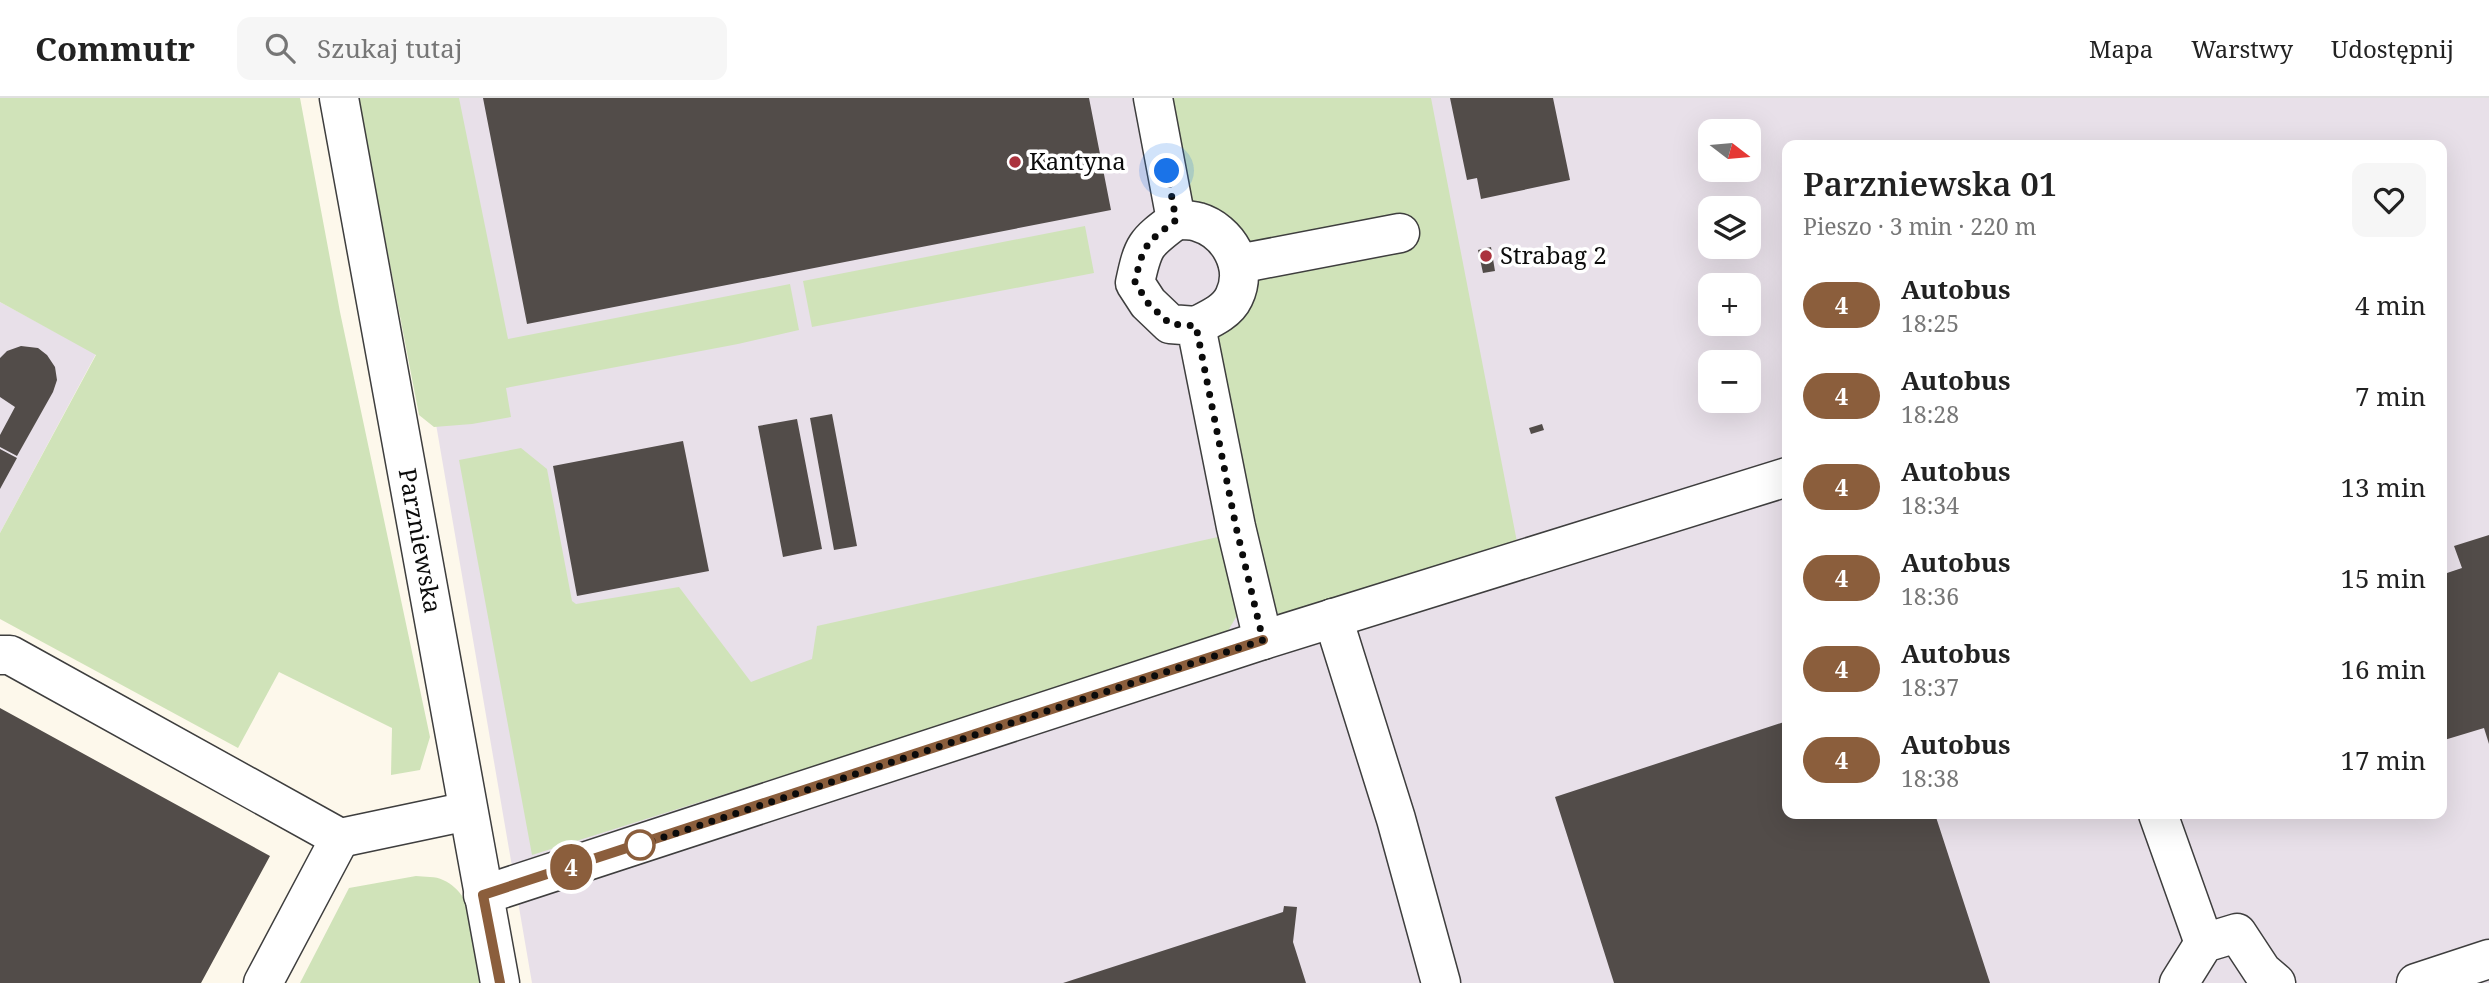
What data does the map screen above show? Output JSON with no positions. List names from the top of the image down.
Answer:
{
  "streets": {
    "street": ["Parzniewska"]
  },
  "places": ["Kantyna", "Strabag 2"],
  "lines": ["bus line 4"],
  "north": "right",
  "page": {
    "header": "Commutr",
    "search": "Szukaj tutaj",
    "nav": ["Mapa", "Warstwy", "Udostępnij"],
    "on_map": "4",
    "map_buttons": ["+", "−"],
    "heading": ["Parzniewska 01", "Pieszo · 3 min · 220 m"],
    "list": [
      {
        "mark": "4",
        "name": "Autobus",
        "note": "18:25",
        "value": "4 min"
      },
      {
        "mark": "4",
        "name": "Autobus",
        "note": "18:28",
        "value": "7 min"
      },
      {
        "mark": "4",
        "name": "Autobus",
        "note": "18:34",
        "value": "13 min"
      },
      {
        "mark": "4",
        "name": "Autobus",
        "note": "18:36",
        "value": "15 min"
      },
      {
        "mark": "4",
        "name": "Autobus",
        "note": "18:37",
        "value": "16 min"
      },
      {
        "mark": "4",
        "name": "Autobus",
        "note": "18:38",
        "value": "17 min"
      }
    ]
  }
}
